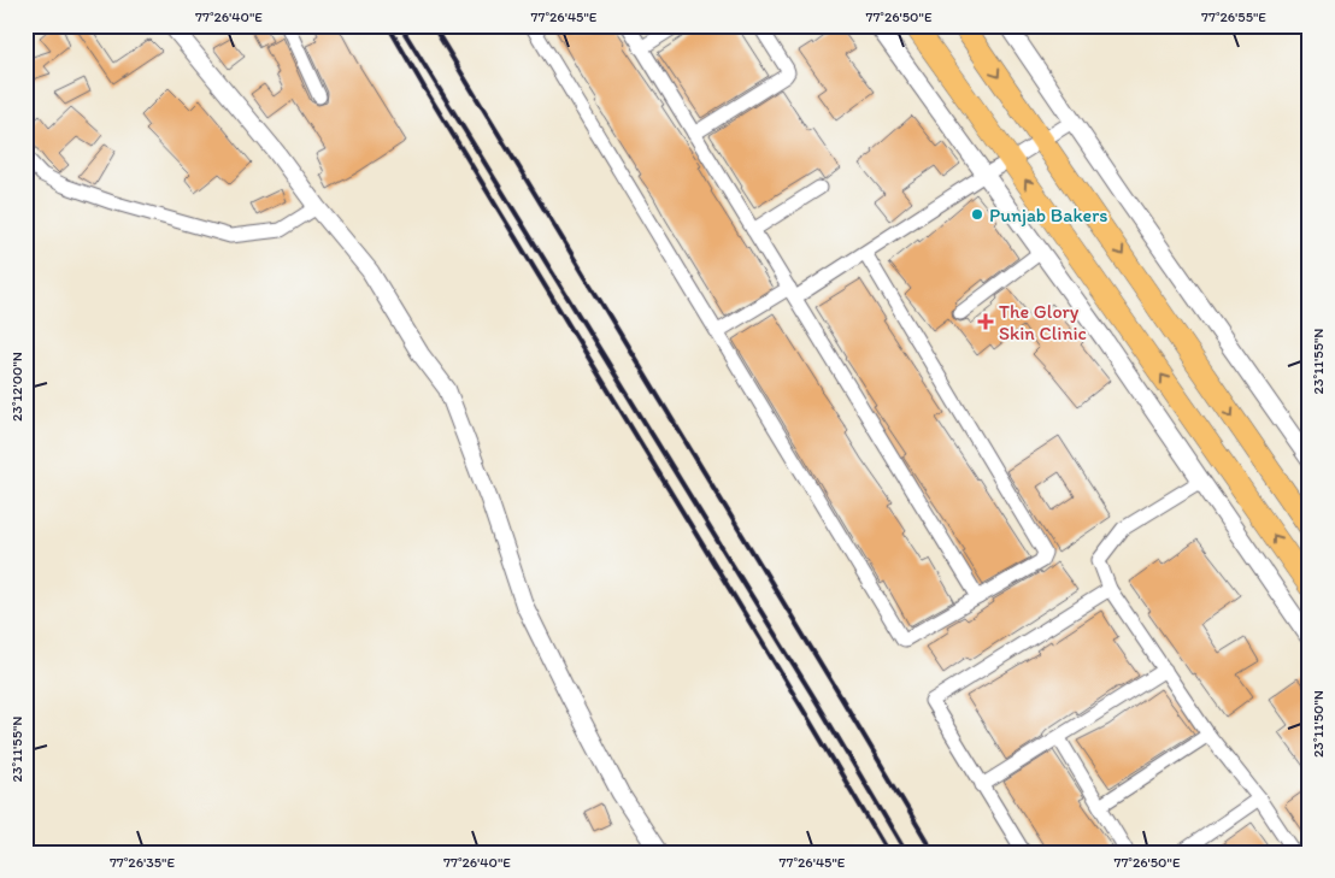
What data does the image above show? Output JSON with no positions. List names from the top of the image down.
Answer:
{
  "places": {
    "other": ["Punjab Bakers"],
    "health": ["The Glory Skin Clinic"]
  },
  "coordinates": [
    "77°26'40\"E",
    "77°26'45\"E",
    "77°26'50\"E",
    "77°26'55\"E",
    "23°11'55\"N",
    "23°12'00\"N",
    "23°11'50\"N",
    "77°26'35\"E"
  ]
}
